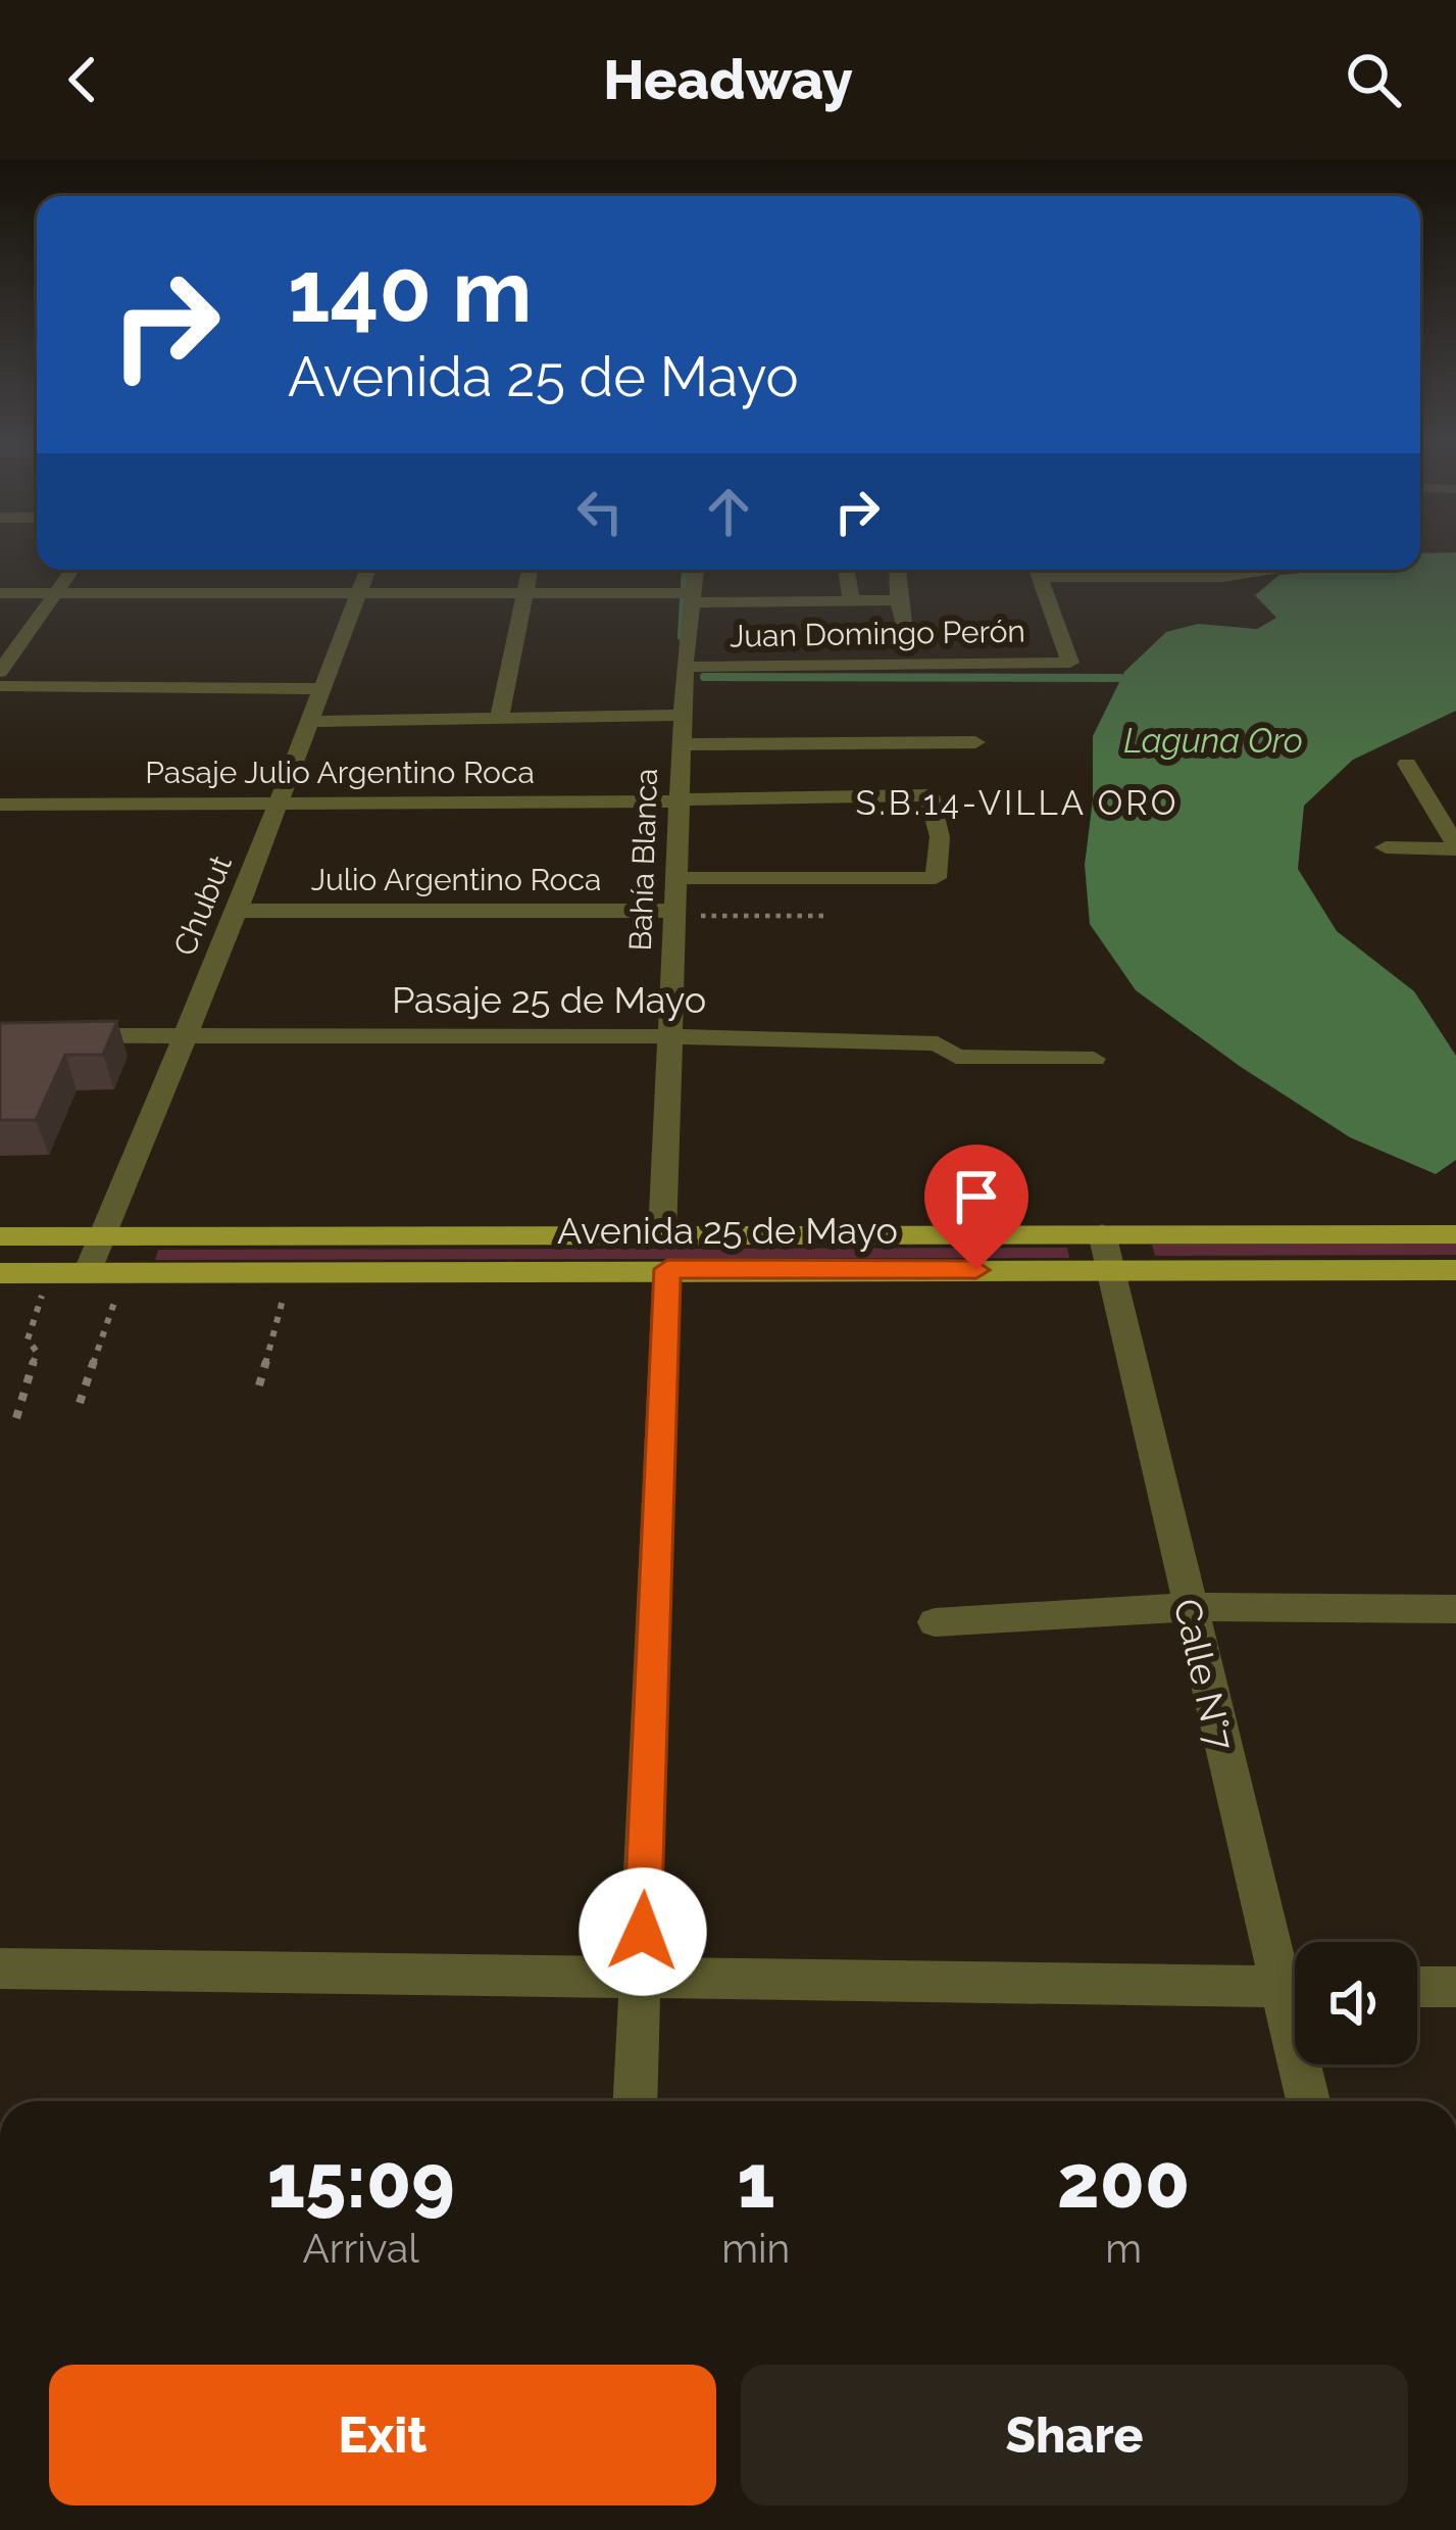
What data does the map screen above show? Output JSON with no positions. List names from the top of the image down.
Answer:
{
  "streets": {
    "main road": ["Avenida 25 de Mayo"],
    "street": [
      "Juan Domingo Perón",
      "Pasaje Julio Argentino Roca",
      "Bahía Blanca",
      "Julio Argentino Roca",
      "Chubut",
      "Pasaje 25 de Mayo",
      "Calle N°7"
    ]
  },
  "crossings": [
    ["Juan Domingo Perón", "Bahía Blanca"],
    ["Pasaje Julio Argentino Roca", "Bahía Blanca"],
    ["Pasaje Julio Argentino Roca", "Chubut"],
    ["Bahía Blanca", "Julio Argentino Roca"],
    ["Bahía Blanca", "Pasaje 25 de Mayo"],
    ["Bahía Blanca", "Avenida 25 de Mayo"],
    ["Julio Argentino Roca", "Chubut"],
    ["Chubut", "Pasaje 25 de Mayo"],
    ["Chubut", "Avenida 25 de Mayo"],
    ["Avenida 25 de Mayo", "Calle N°7"]
  ],
  "districts": ["S.B.14-VILLA ORO"],
  "water": ["Laguna Oro"],
  "page": {
    "header": "Headway",
    "turn": ["140 m", "Avenida 25 de Mayo"],
    "eta": [
      "15:09",
      "Arrival",
      "1",
      "min",
      "200",
      "m"
    ],
    "buttons": ["Exit", "Share"]
  }
}
